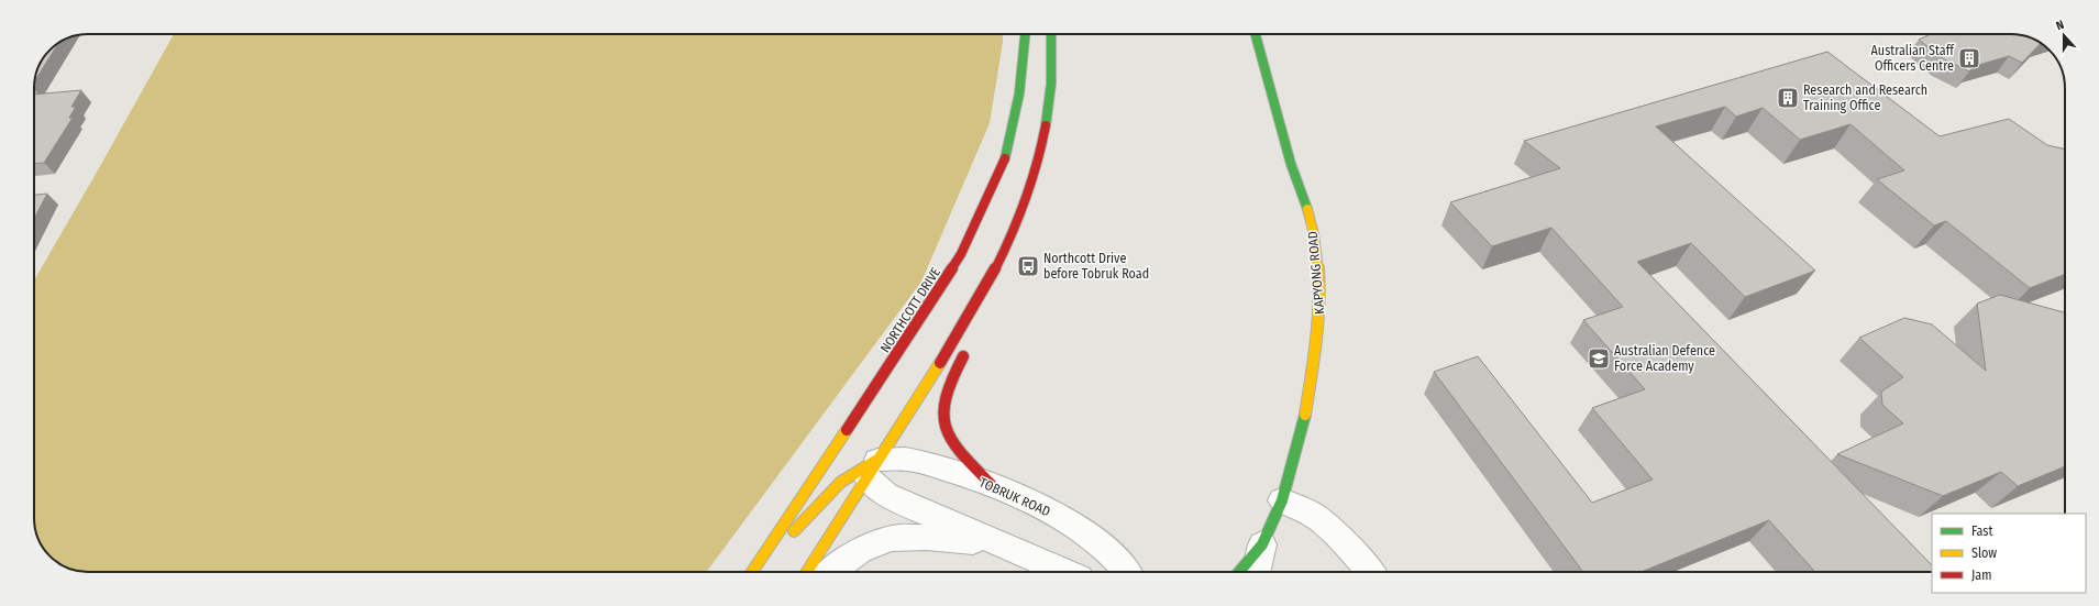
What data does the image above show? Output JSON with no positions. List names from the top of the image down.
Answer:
{
  "streets": {
    "street": ["KAPYONG ROAD", "NORTHCOTT DRIVE", "TOBRUK ROAD"]
  },
  "places": {
    "building": ["Australian Staff Officers Centre", "Research and Research Training Office"],
    "bus stop": ["Northcott Drive before Tobruk Road"],
    "school or university": ["Australian Defence Force Academy"]
  },
  "legend": ["Fast", "Slow", "Jam"],
  "north": "top"
}
